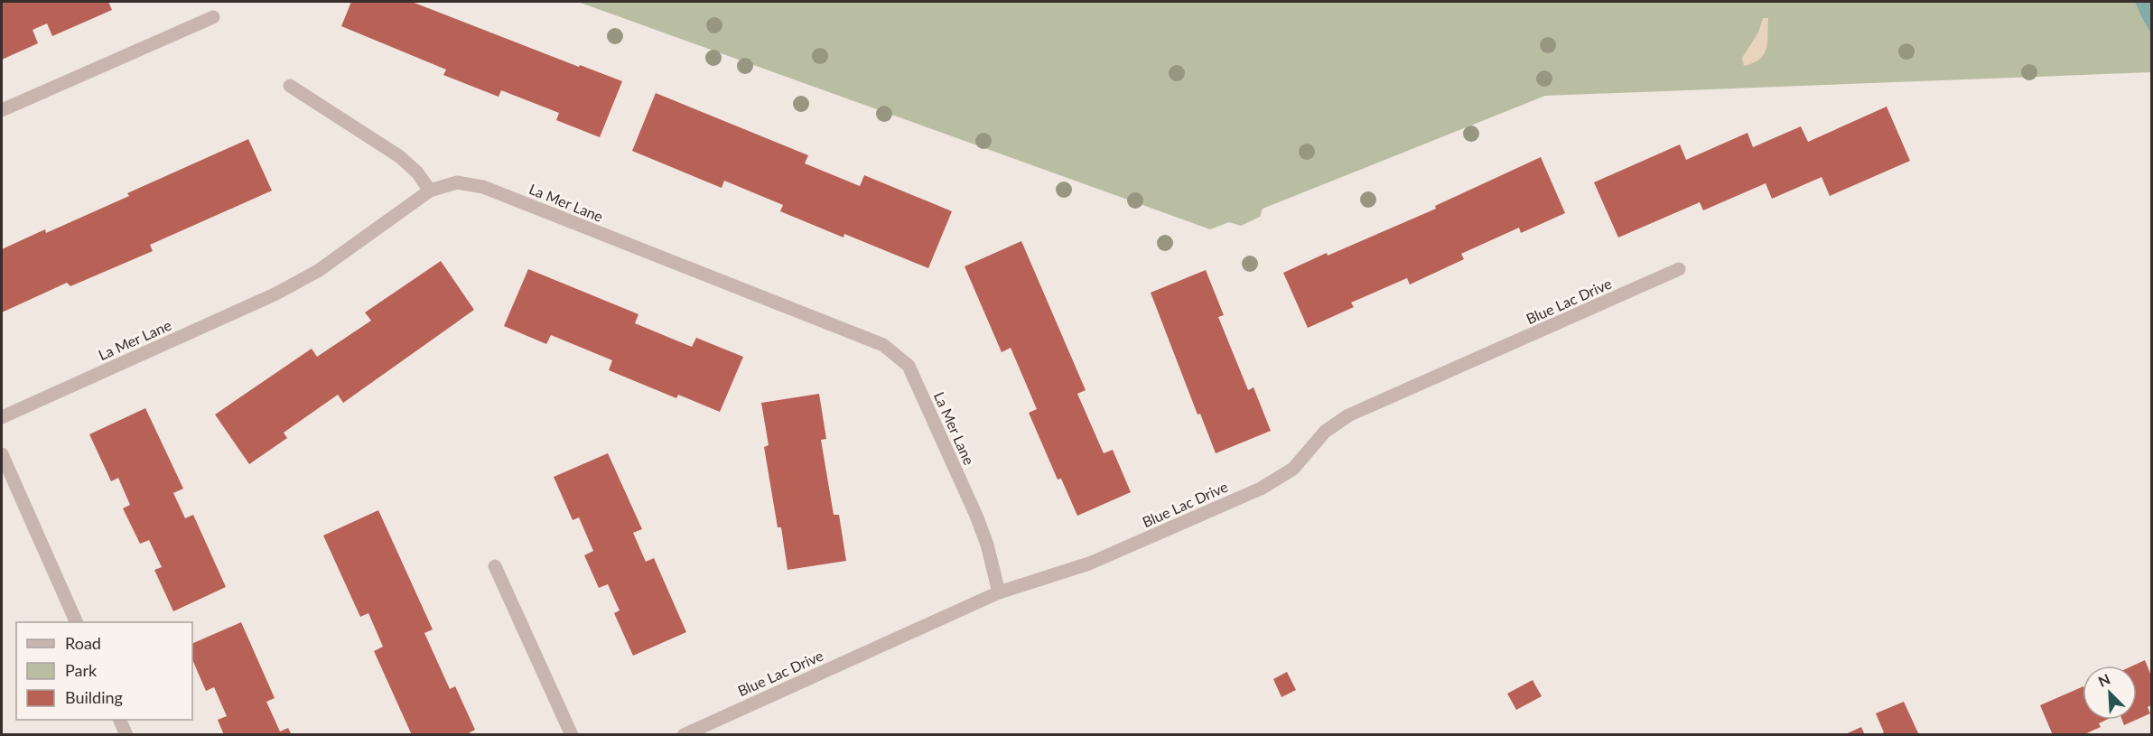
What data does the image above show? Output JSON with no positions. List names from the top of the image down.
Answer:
{
  "streets": {
    "street": ["La Mer Lane", "Blue Lac Drive"]
  },
  "crossings": [
    ["La Mer Lane", "Blue Lac Drive"]
  ],
  "legend": ["Road", "Park", "Building"],
  "north": "top left"
}
